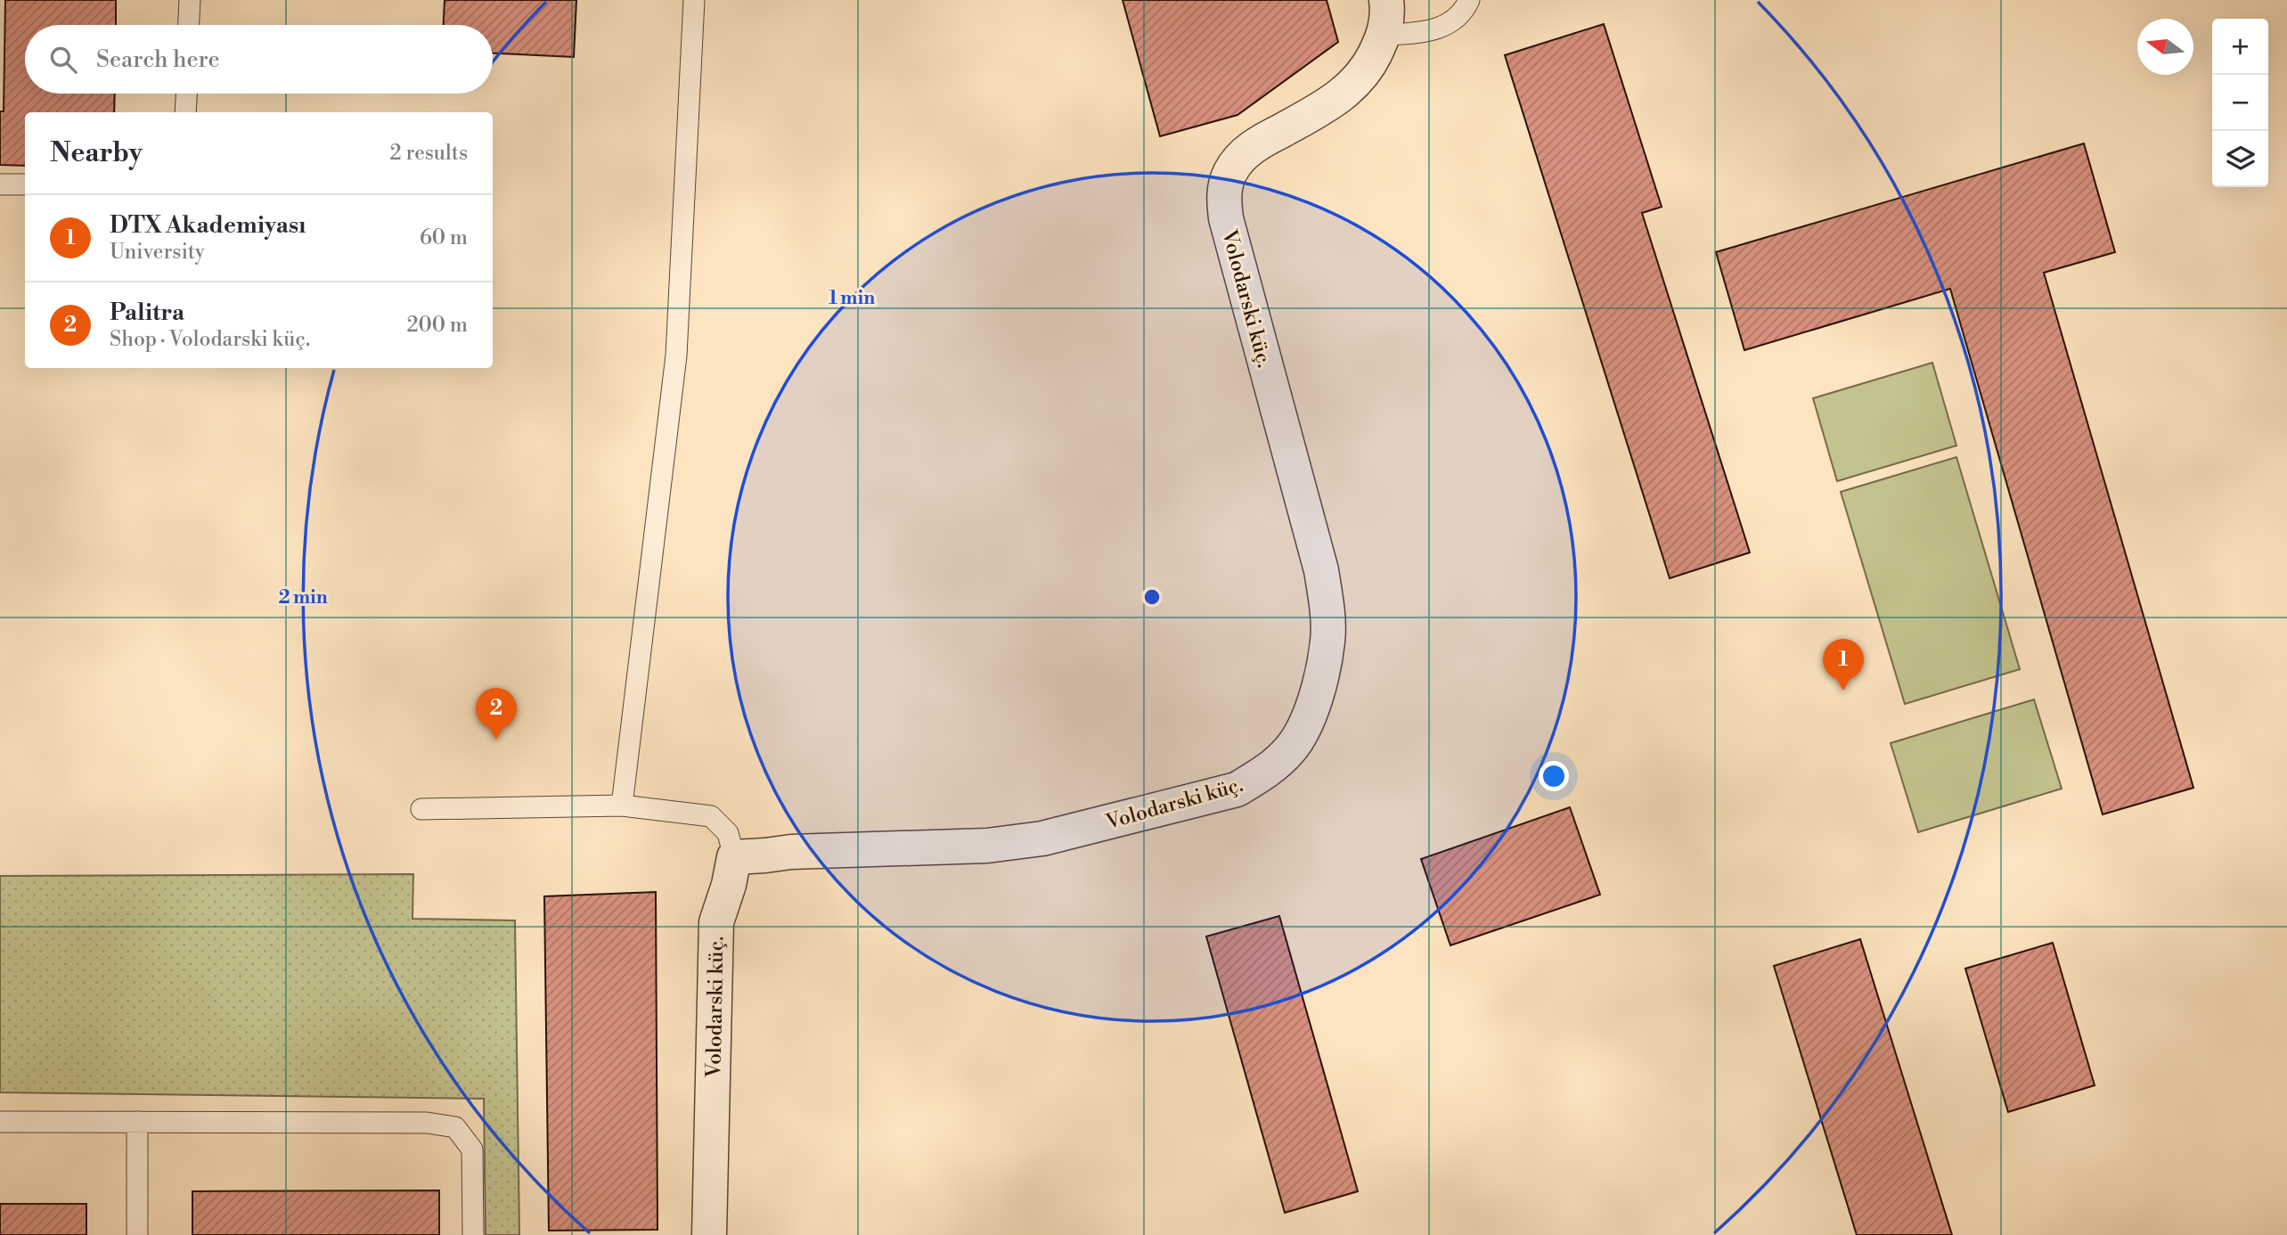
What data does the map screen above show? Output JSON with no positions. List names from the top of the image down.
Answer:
{
  "streets": {
    "street": ["Volodarski küç."]
  },
  "north": "left",
  "page": {
    "map_buttons": ["+", "−"],
    "search": "Search here",
    "heading": ["Nearby", "2 results"],
    "list": [
      {
        "mark": "1",
        "name": "DTX Akademiyası",
        "note": "University",
        "value": "60 m"
      },
      {
        "mark": "2",
        "name": "Palitra",
        "note": "Shop · Volodarski küç.",
        "value": "200 m"
      }
    ],
    "pins": ["1", "2"]
  },
  "rings": ["1 min", "2 min"]
}
